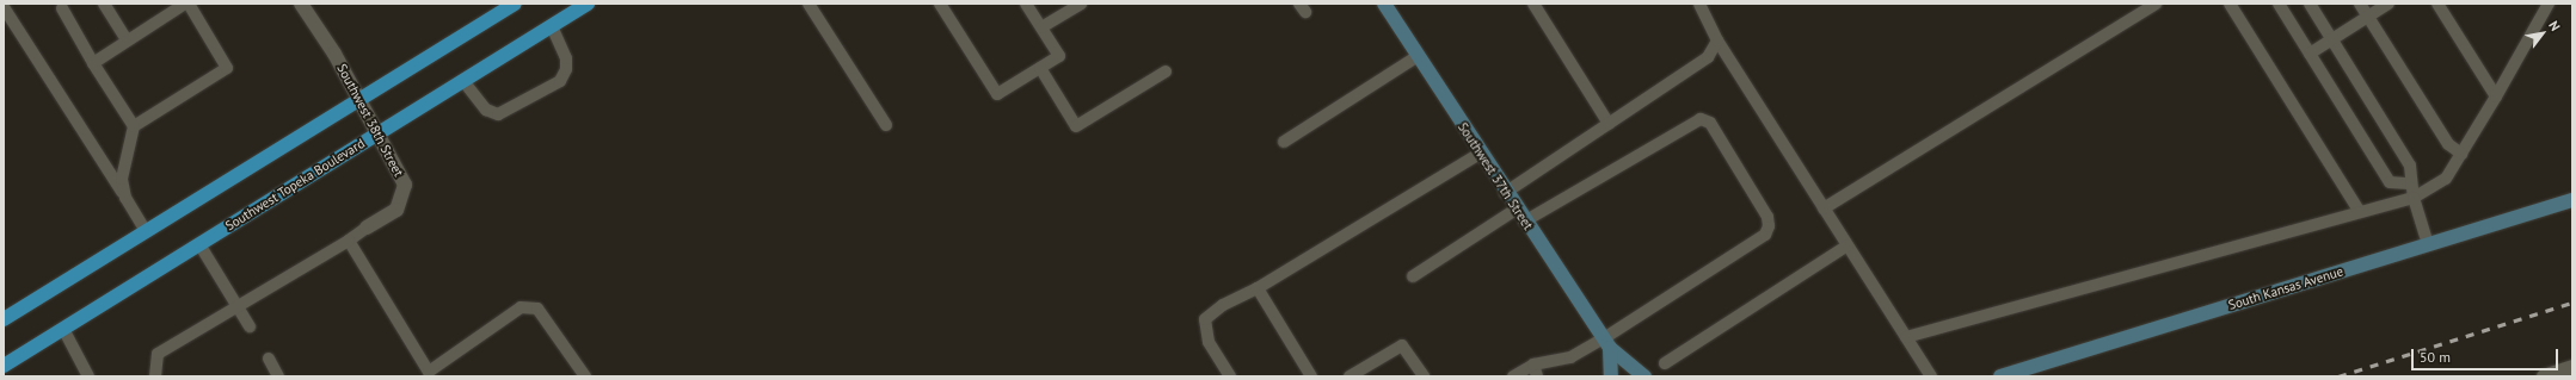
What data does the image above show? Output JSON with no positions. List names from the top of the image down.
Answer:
{
  "streets": {
    "main road": ["Southwest 37th Street", "Southwest Topeka Boulevard", "South Kansas Avenue"],
    "street": ["Southwest 38th Street"]
  },
  "crossings": [
    ["Southwest 38th Street", "Southwest Topeka Boulevard"]
  ],
  "scale_bar": "50 m",
  "north": "top right"
}
